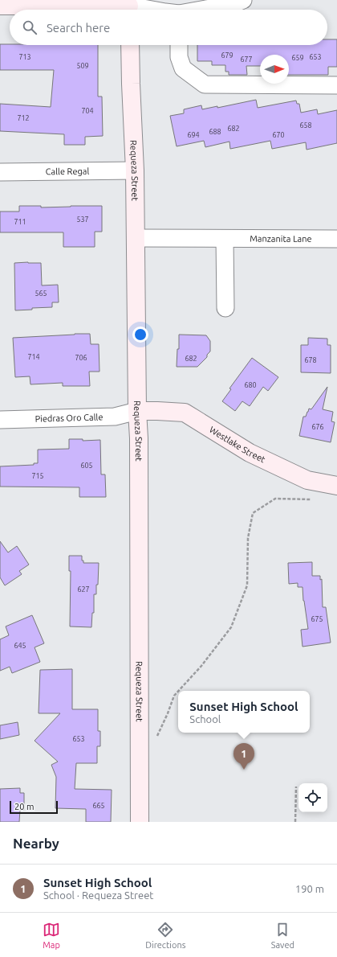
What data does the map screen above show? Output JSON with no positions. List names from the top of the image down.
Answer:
{
  "streets": {
    "street": [
      "Requeza Street",
      "Calle Regal",
      "Manzanita Lane",
      "Piedras Oro Calle",
      "Westlake Street"
    ]
  },
  "crossings": [
    ["Requeza Street", "Calle Regal"],
    ["Requeza Street", "Manzanita Lane"],
    ["Requeza Street", "Piedras Oro Calle"],
    ["Requeza Street", "Westlake Street"],
    ["Piedras Oro Calle", "Westlake Street"]
  ],
  "house_numbers": [
    "679",
    "713",
    "653",
    "659",
    "677",
    "509",
    "704",
    "712",
    "658",
    "682",
    "688",
    "694",
    "670",
    "537",
    "711",
    "565",
    "714",
    "706",
    "682",
    "678",
    "680",
    "676",
    "605",
    "715",
    "627",
    "675",
    "645",
    "653",
    "665"
  ],
  "scale_bar": "20 m",
  "north": "right",
  "page": {
    "search": "Search here",
    "popup": ["Sunset High School", "School"],
    "pins": "1",
    "scale": "20 m",
    "heading": "Nearby",
    "list": [
      {
        "mark": "1",
        "name": "Sunset High School",
        "note": "School · Requeza Street",
        "value": "190 m"
      }
    ],
    "nav": ["Map", "Directions", "Saved"]
  }
}
